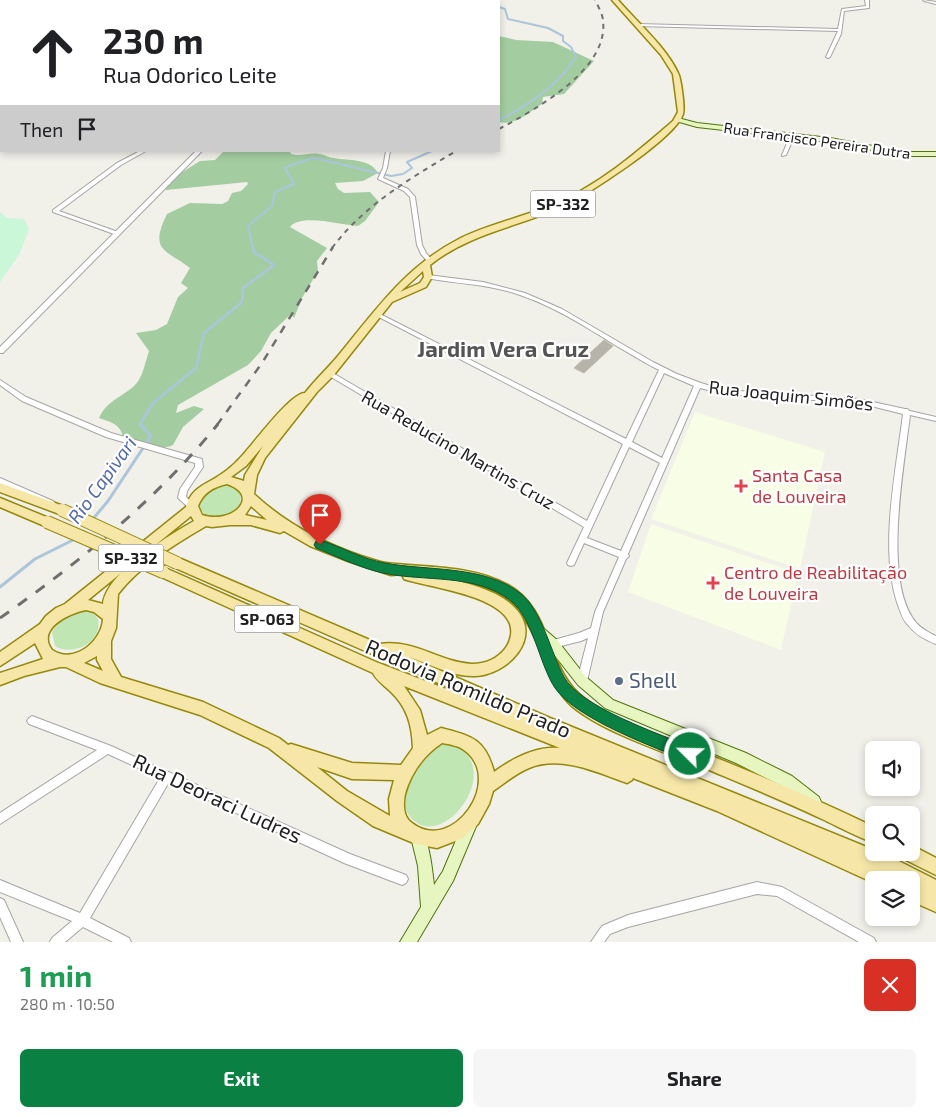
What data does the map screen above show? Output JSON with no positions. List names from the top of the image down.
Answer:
{
  "streets": {
    "main road": [
      "Rua Francisco Pereira Dutra",
      "SP-332",
      "SP-063",
      "Rodovia Romildo Prado"
    ],
    "street": ["Rua Joaquim Simões", "Rua Reducino Martins Cruz", "Rua Deoraci Ludres"]
  },
  "crossings": [
    ["Rua Francisco Pereira Dutra", "SP-332"],
    ["SP-332", "Rua Reducino Martins Cruz"]
  ],
  "districts": ["Jardim Vera Cruz"],
  "water": ["Rio Capivari"],
  "places": {
    "health": ["Santa Casa de Louveira", "Centro de Reabilitação de Louveira"],
    "other": ["Shell"]
  },
  "page": {
    "turn": ["230 m", "Rua Odorico Leite"],
    "then": "Then",
    "heading": ["1 min", "280 m · 10:50"],
    "buttons": ["Exit", "Share"]
  }
}
